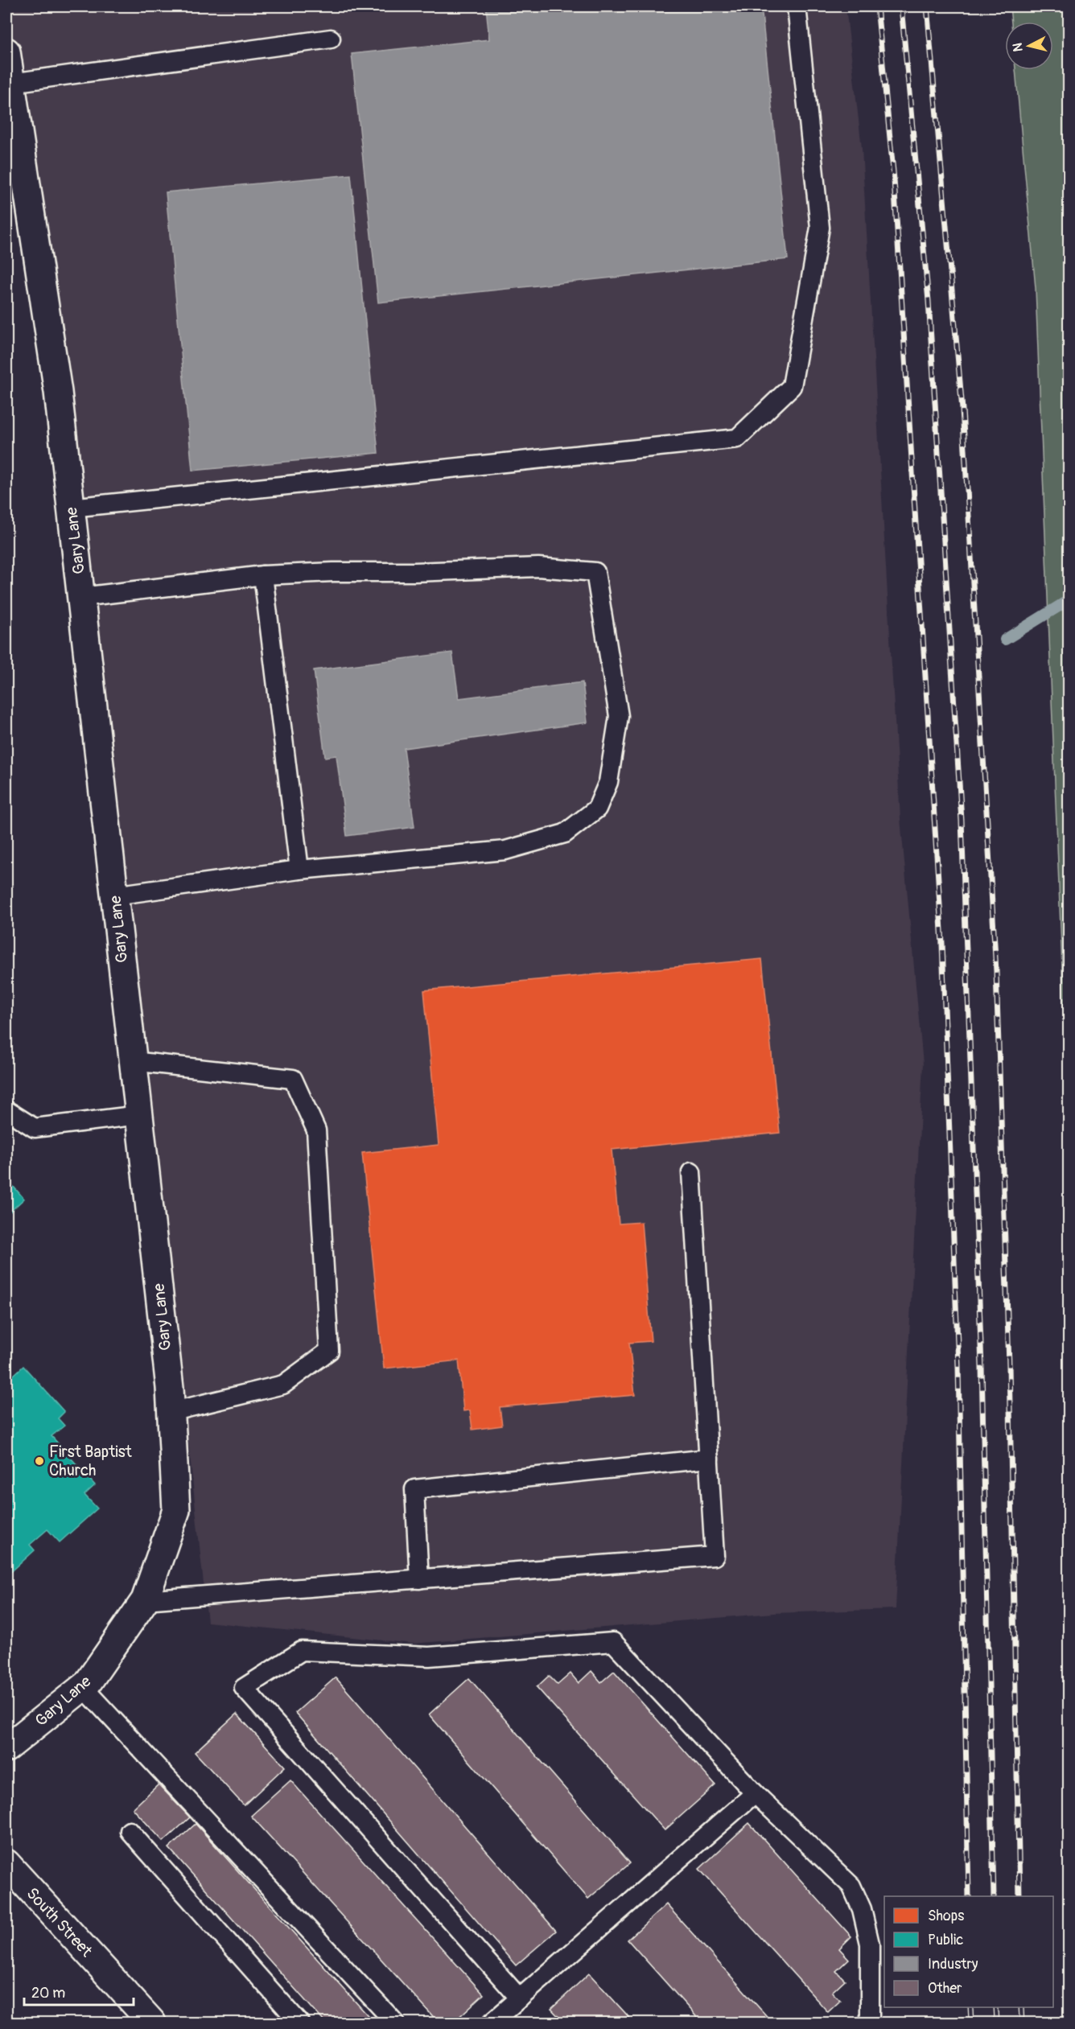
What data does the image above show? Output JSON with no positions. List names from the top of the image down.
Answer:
{
  "streets": {
    "street": ["Gary Lane", "South Street"]
  },
  "places": ["First Baptist Church"],
  "legend": [
    "Shops",
    "Public",
    "Industry",
    "Other"
  ],
  "scale_bar": "20 m",
  "north": "left"
}
